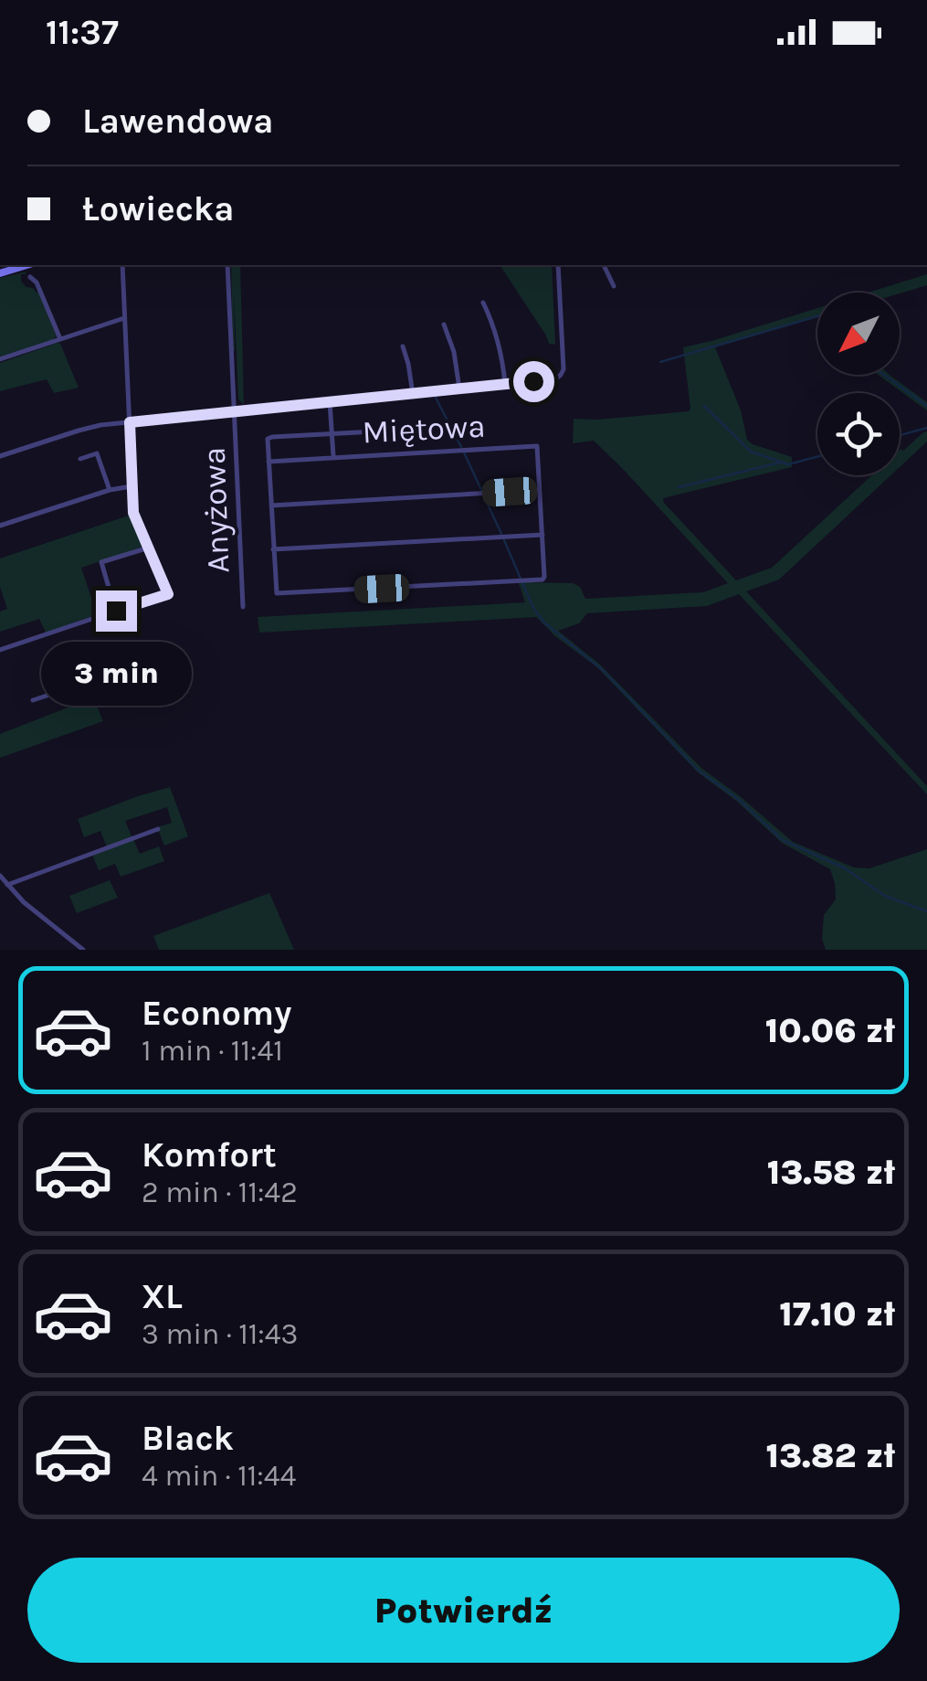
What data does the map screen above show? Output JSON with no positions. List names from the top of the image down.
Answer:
{
  "streets": {
    "street": ["Miętowa", "Anyżowa"]
  },
  "north": "bottom left",
  "page": {
    "status": "11:37",
    "banner": ["Lawendowa", "Łowiecka"],
    "bubble": "3 min",
    "list": [
      {
        "name": "Economy",
        "note": "1 min · 11:41",
        "value": "10.06 zł"
      },
      {
        "name": "Komfort",
        "note": "2 min · 11:42",
        "value": "13.58 zł"
      },
      {
        "name": "XL",
        "note": "3 min · 11:43",
        "value": "17.10 zł"
      },
      {
        "name": "Black",
        "note": "4 min · 11:44",
        "value": "13.82 zł"
      }
    ],
    "buttons": "Potwierdź"
  }
}
